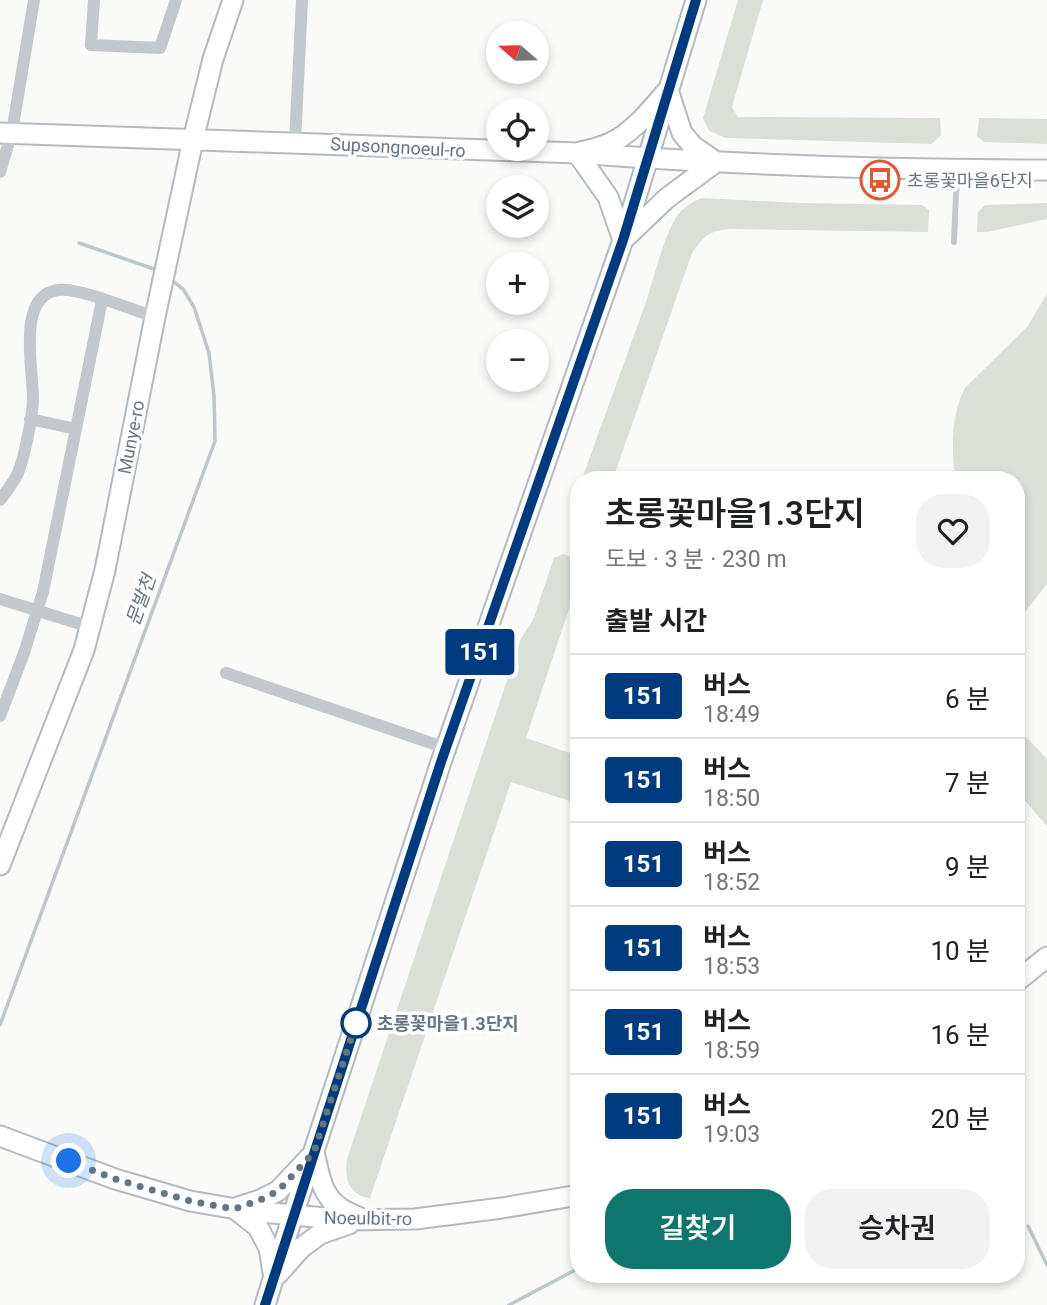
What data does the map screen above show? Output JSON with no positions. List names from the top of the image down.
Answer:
{
  "streets": {
    "street": ["Supsongnoeul-ro", "Munye-ro", "Noeulbit-ro"]
  },
  "crossings": [
    ["Supsongnoeul-ro", "Munye-ro"]
  ],
  "water": ["문발천"],
  "places": {
    "bus stop": ["초롱꽃마을6단지"],
    "other": ["초롱꽃마을1.3단지"]
  },
  "lines": ["bus line 151"],
  "north": "left",
  "page": {
    "on_map": "151",
    "map_buttons": ["+", "−"],
    "heading": [
      ["초롱꽃마을1.3단지", "도보 · 3 분 · 230 m"],
      "출발 시간"
    ],
    "list": [
      {
        "mark": "151",
        "name": "버스",
        "note": "18:49",
        "value": "6 분"
      },
      {
        "mark": "151",
        "name": "버스",
        "note": "18:50",
        "value": "7 분"
      },
      {
        "mark": "151",
        "name": "버스",
        "note": "18:52",
        "value": "9 분"
      },
      {
        "mark": "151",
        "name": "버스",
        "note": "18:53",
        "value": "10 분"
      },
      {
        "mark": "151",
        "name": "버스",
        "note": "18:59",
        "value": "16 분"
      },
      {
        "mark": "151",
        "name": "버스",
        "note": "19:03",
        "value": "20 분"
      }
    ],
    "buttons": ["길찾기", "승차권"]
  }
}
